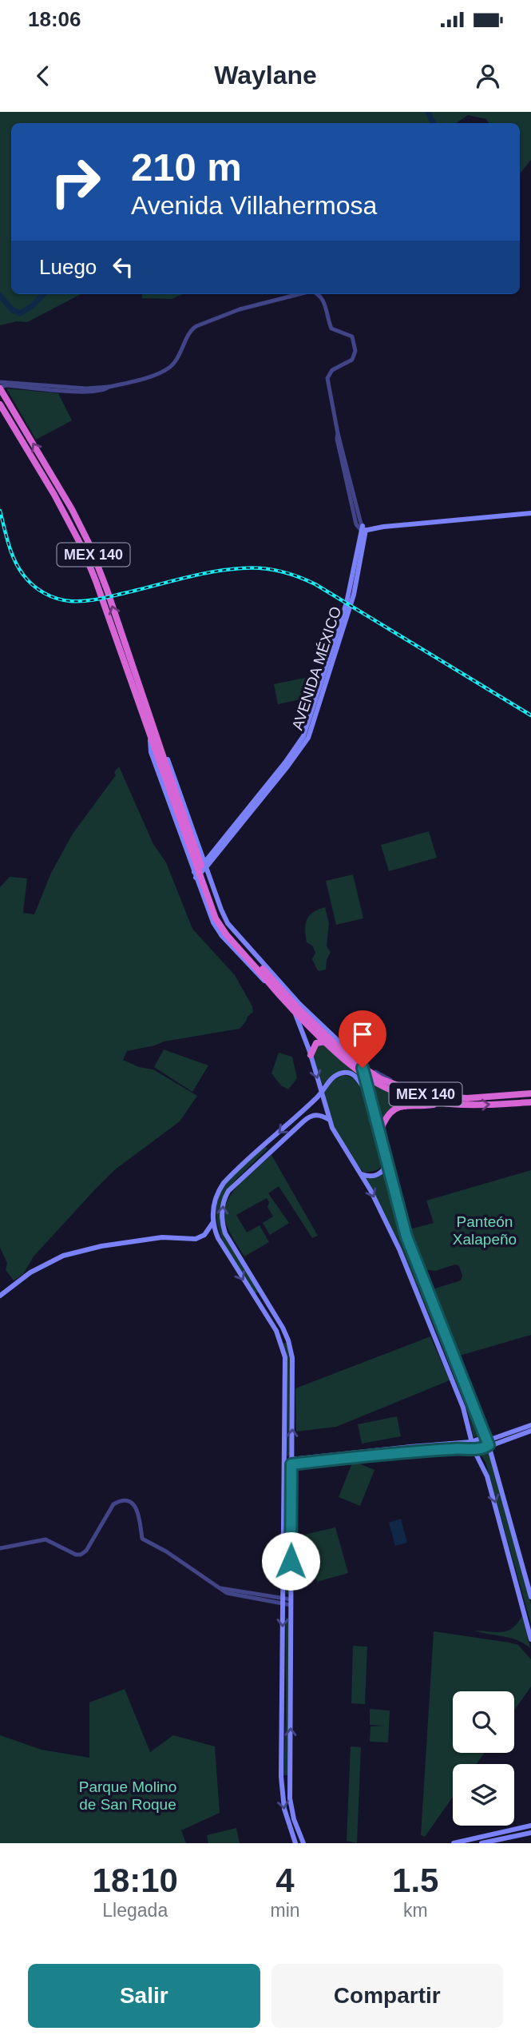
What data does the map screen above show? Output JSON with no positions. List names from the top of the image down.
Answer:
{
  "streets": {
    "highway": ["MEX 140"],
    "main road": ["AVENIDA MÉXICO"]
  },
  "parks": ["Panteón Xalapeño", "Parque Molino de San Roque"],
  "page": {
    "status": "18:06",
    "header": "Waylane",
    "turn": ["210 m", "Avenida Villahermosa"],
    "then": "Luego",
    "eta": [
      "18:10",
      "Llegada",
      "4",
      "min",
      "1.5",
      "km"
    ],
    "buttons": ["Salir", "Compartir"]
  }
}
